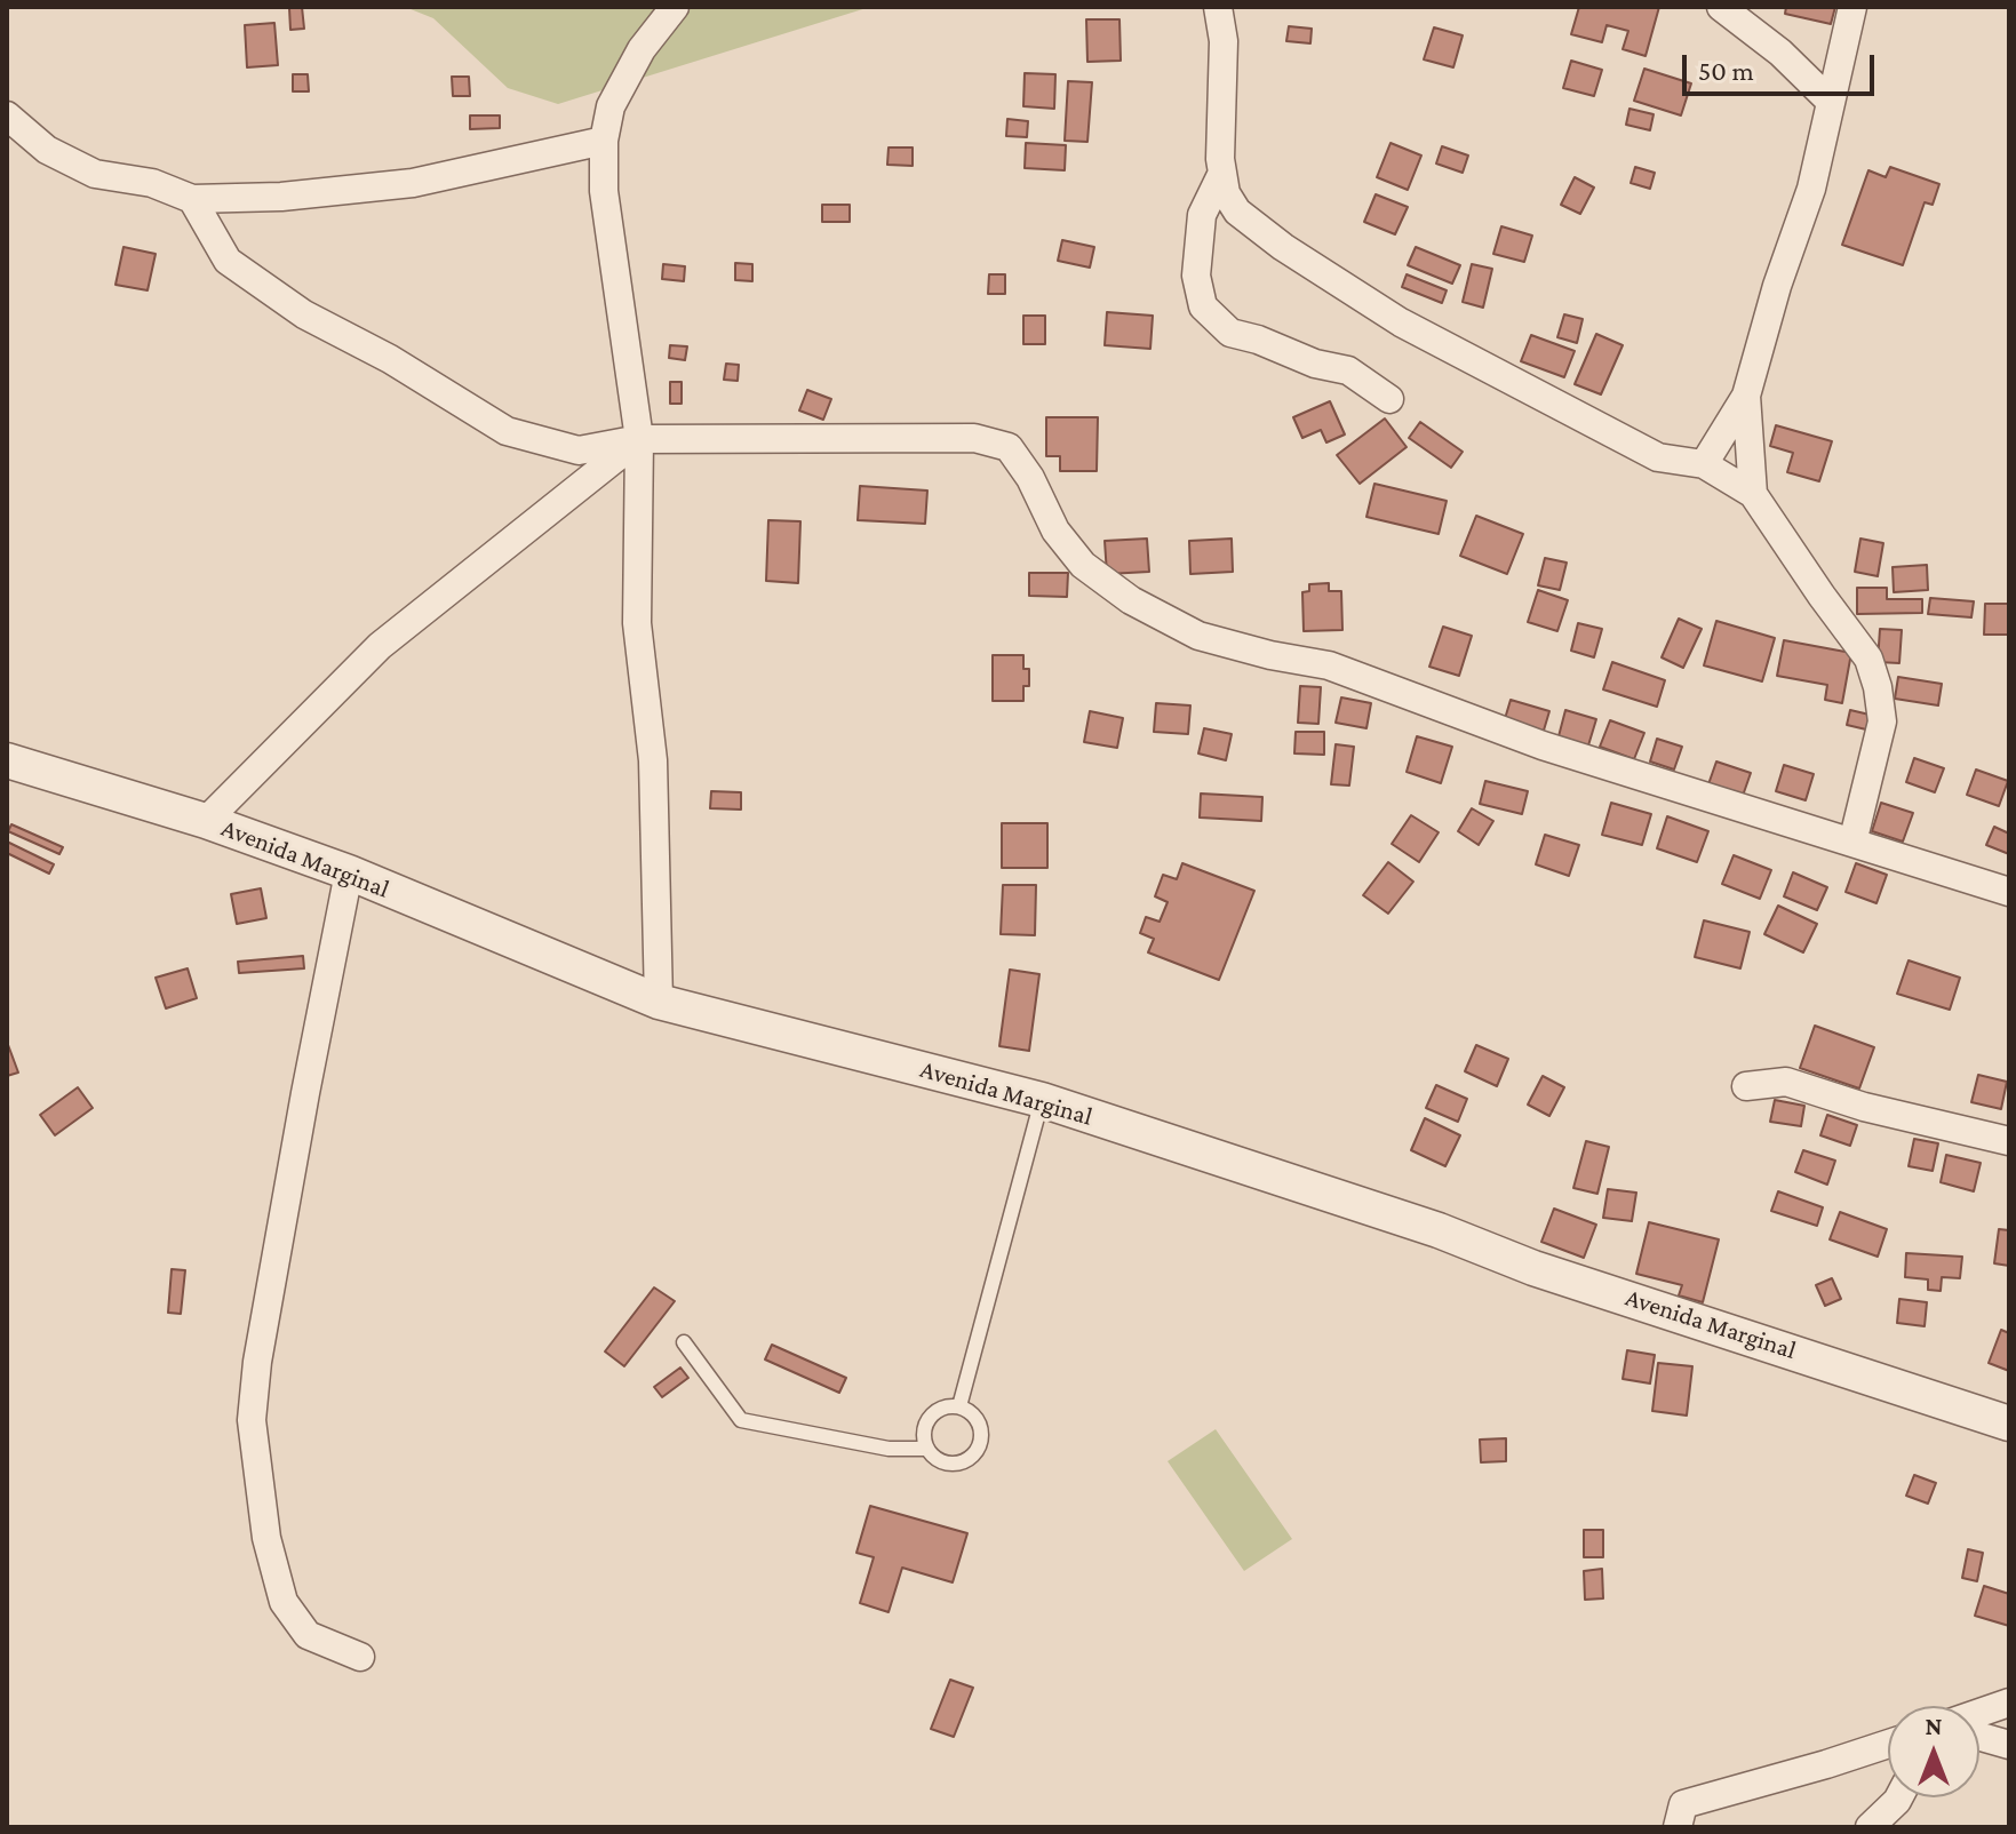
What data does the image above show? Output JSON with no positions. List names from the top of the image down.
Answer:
{
  "streets": {
    "street": ["Avenida Marginal"]
  },
  "scale_bar": "50 m",
  "north": "top"
}
